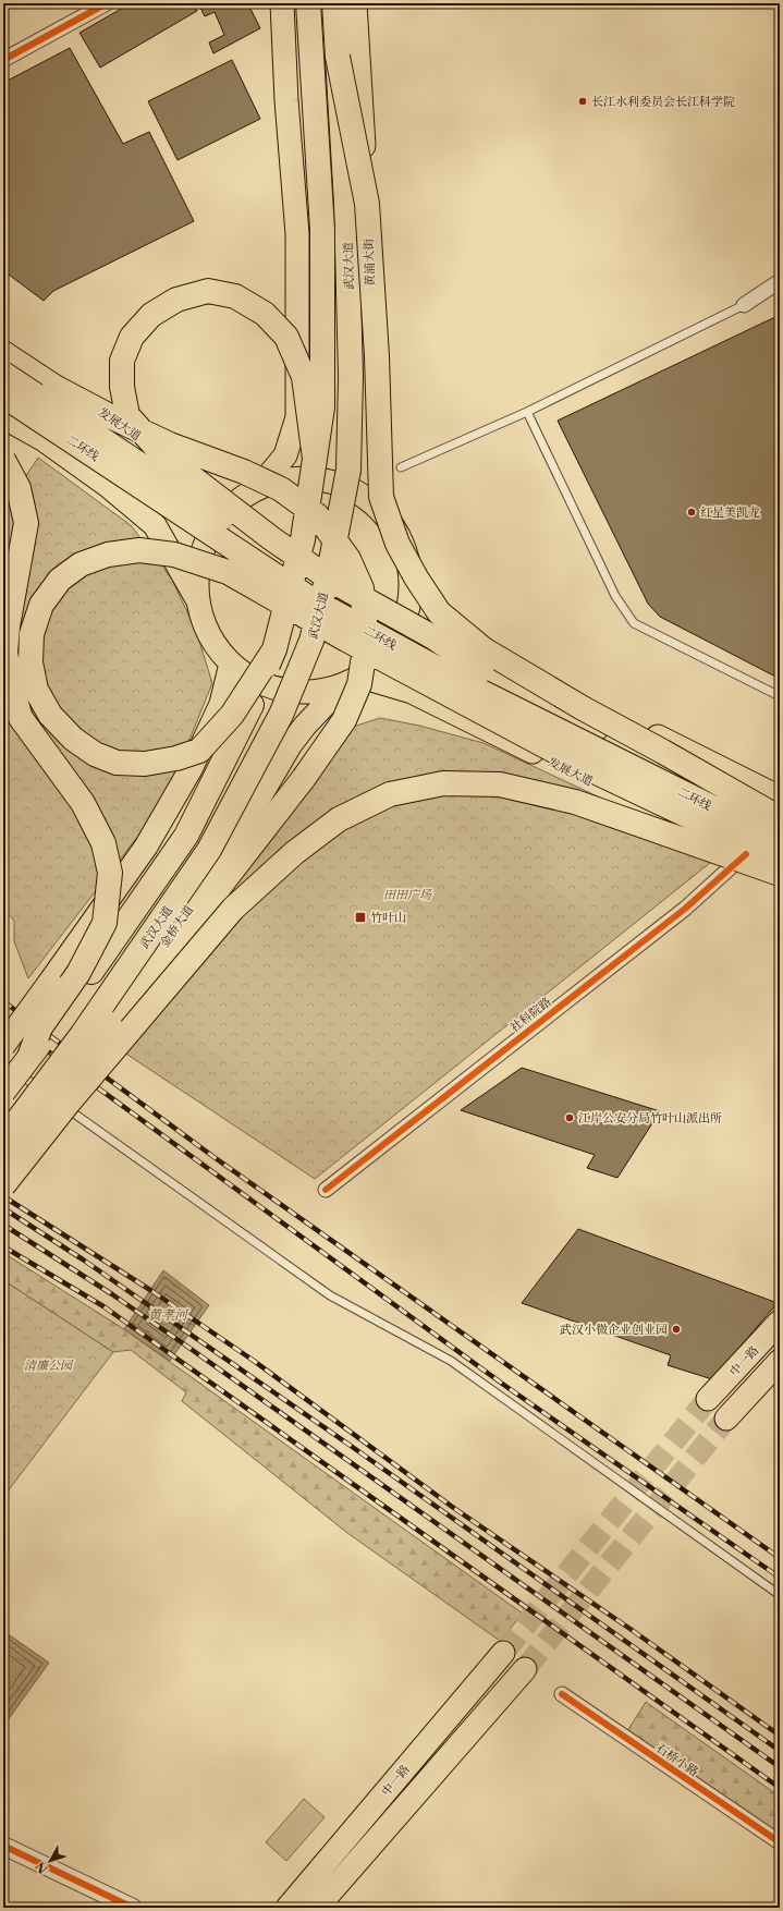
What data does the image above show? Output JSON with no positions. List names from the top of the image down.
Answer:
{
  "streets": {
    "highway": ["武汉大道", "二环线"],
    "main road": [
      "黄浦大街",
      "发展大道",
      "金桥大道",
      "中一路"
    ],
    "street": ["社科院路", "石桥小路"]
  },
  "crossings": [
    ["发展大道", "金桥大道"],
    ["发展大道", "社科院路"]
  ],
  "water": ["黄孝河"],
  "parks": ["田田广场", "清廉公园"],
  "places": {
    "other": [
      "长江水利委员会长江科学院",
      "红星美凯龙",
      "江岸公安分局竹叶山派出所",
      "武汉小微企业创业园"
    ],
    "transit": ["竹叶山"]
  },
  "north": "bottom left"
}
